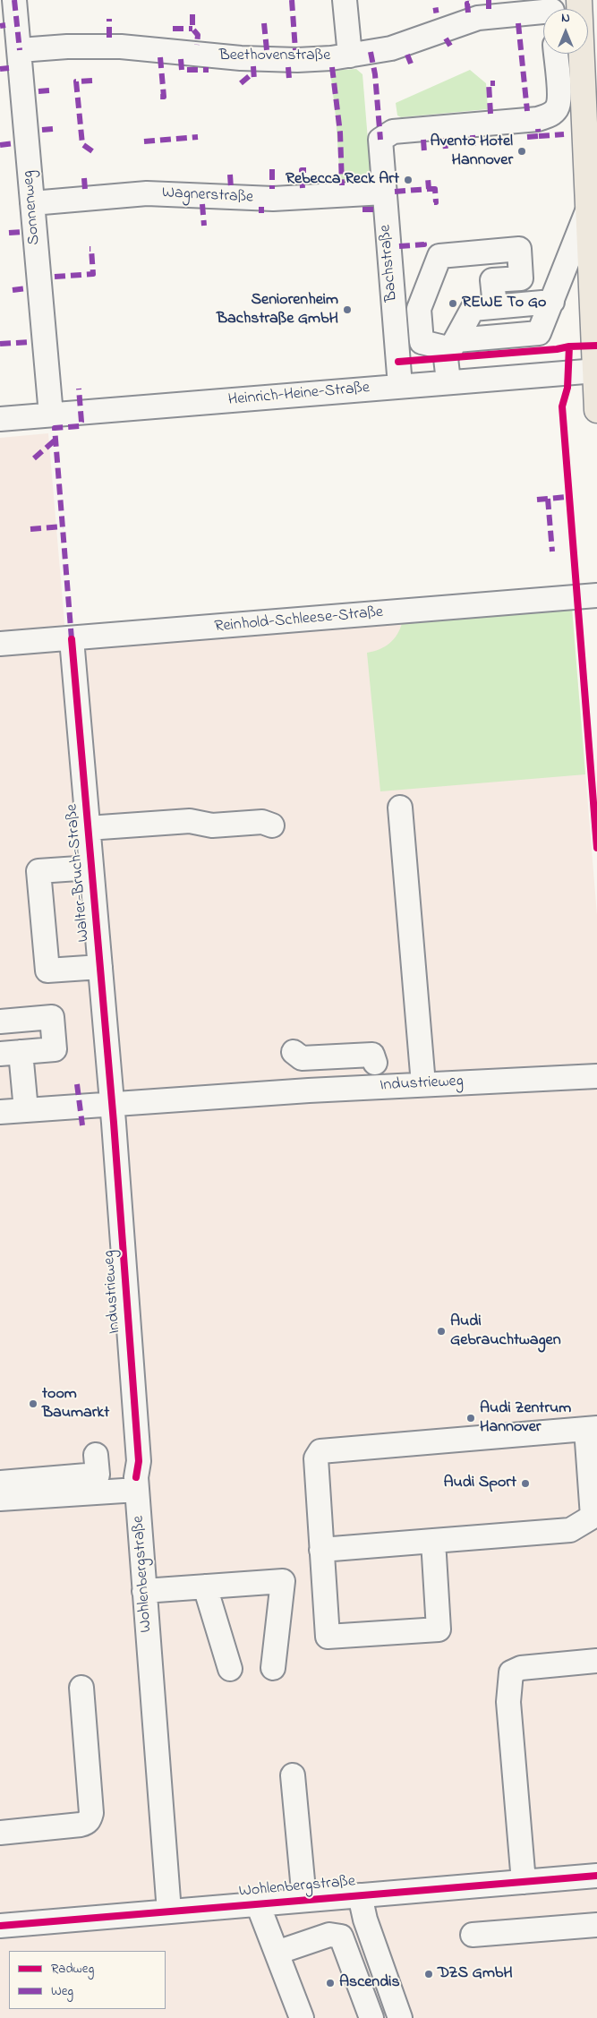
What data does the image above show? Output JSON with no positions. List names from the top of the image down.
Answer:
{
  "streets": {
    "street": [
      "Beethovenstraße",
      "Wagnerstraße",
      "Sonnenweg",
      "Bachstraße",
      "Heinrich-Heine-Straße",
      "Reinhold-Schleese-Straße",
      "Walter-Bruch-Straße",
      "Industrieweg",
      "Wohlenbergstraße"
    ]
  },
  "crossings": [
    ["Beethovenstraße", "Sonnenweg"],
    ["Wagnerstraße", "Sonnenweg"],
    ["Wagnerstraße", "Bachstraße"],
    ["Sonnenweg", "Heinrich-Heine-Straße"],
    ["Bachstraße", "Heinrich-Heine-Straße"],
    ["Reinhold-Schleese-Straße", "Walter-Bruch-Straße"],
    ["Walter-Bruch-Straße", "Industrieweg"],
    ["Industrieweg", "Wohlenbergstraße"]
  ],
  "places": [
    "Avento Hotel Hannover",
    "Rebecca Reck Art",
    "REWE To Go",
    "Seniorenheim Bachstraße GmbH",
    "Audi Gebrauchtwagen",
    "toom Baumarkt",
    "Audi Zentrum Hannover",
    "Audi Sport",
    "DZS GmbH",
    "Ascendis"
  ],
  "legend": ["Radweg", "Weg"],
  "north": "top"
}
